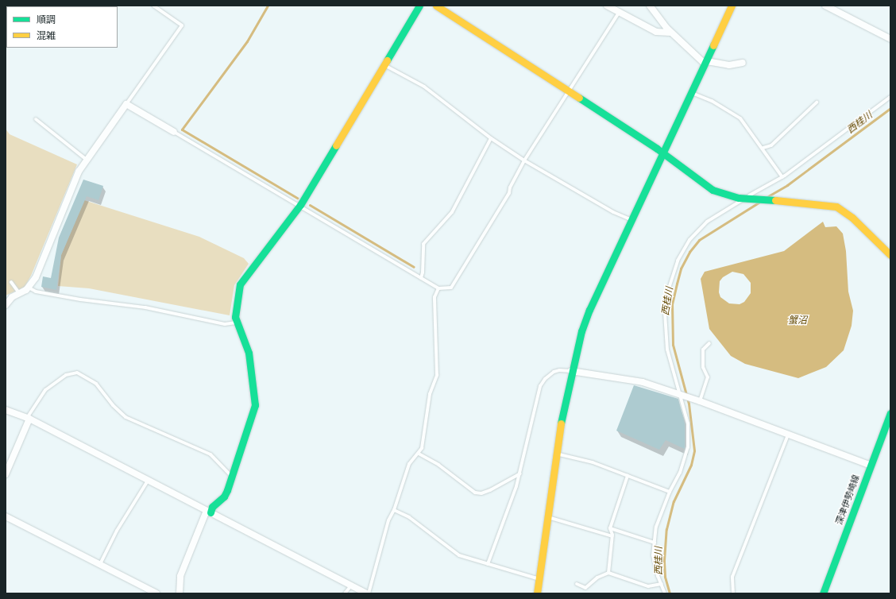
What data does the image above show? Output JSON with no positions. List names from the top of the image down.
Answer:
{
  "streets": {
    "street": ["深津伊勢崎線"]
  },
  "water": ["西桂川", "蟹沼"],
  "legend": ["順調", "混雑"]
}
